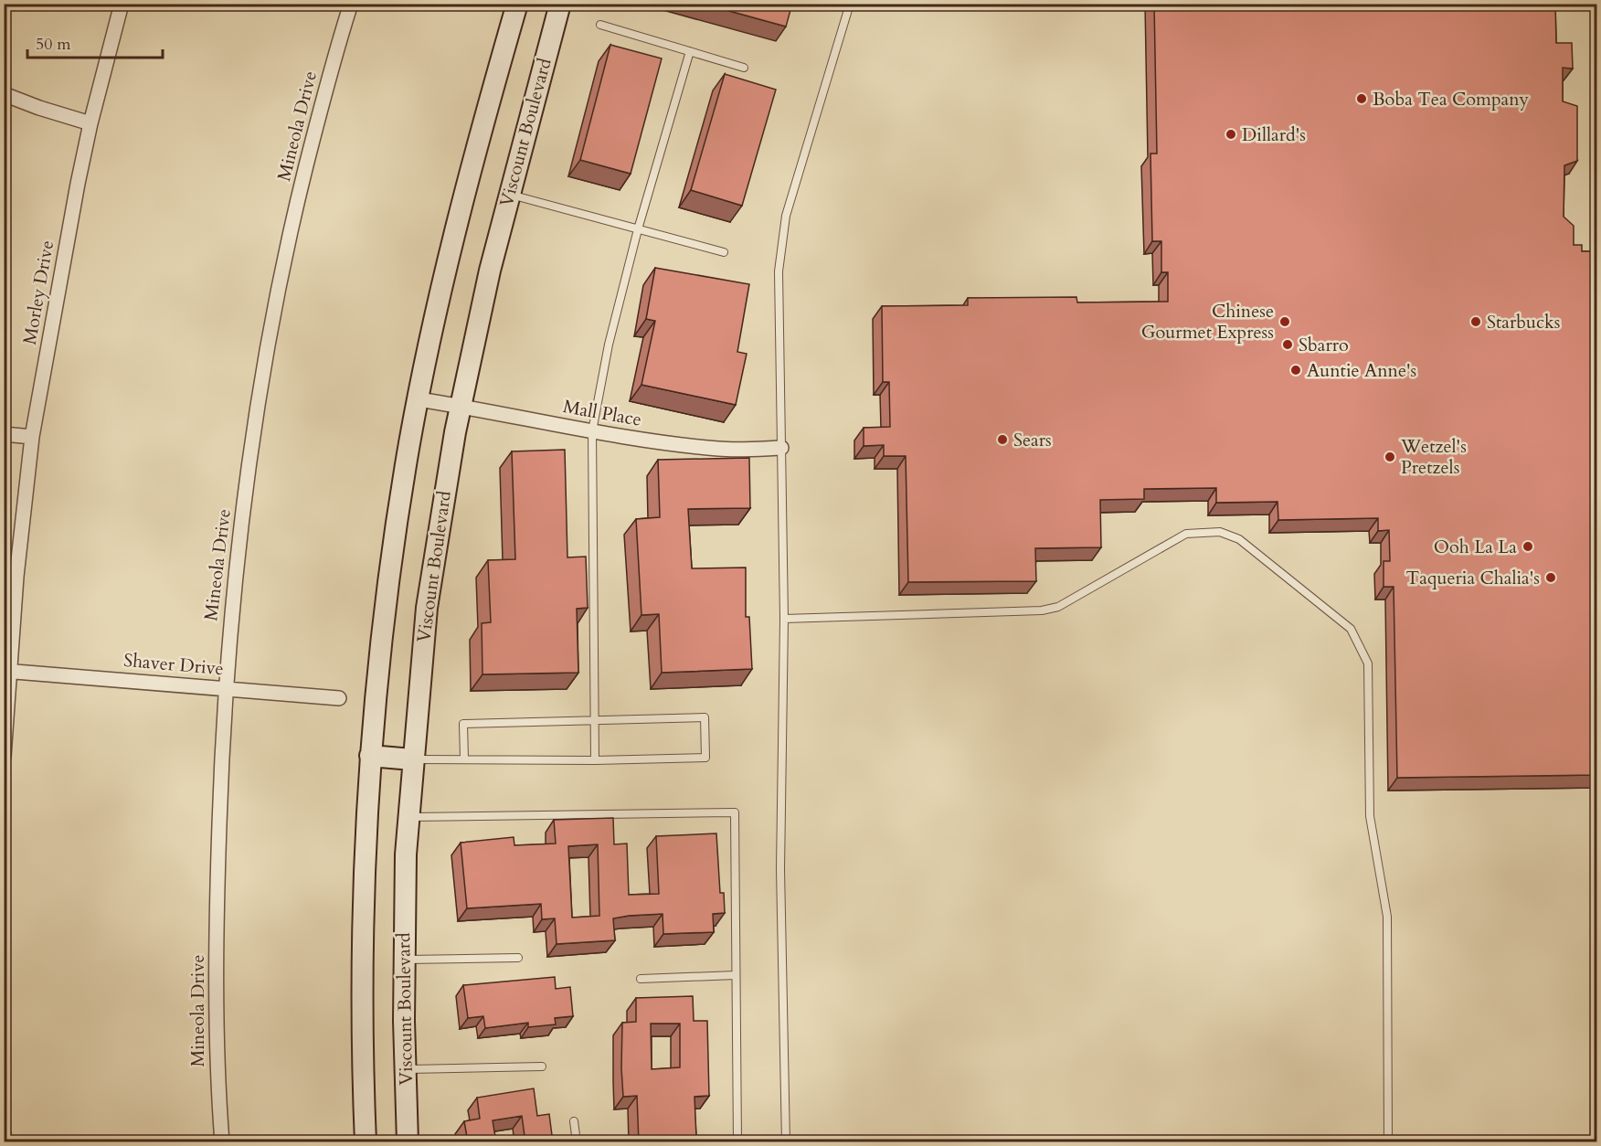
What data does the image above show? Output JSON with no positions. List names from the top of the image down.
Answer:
{
  "streets": {
    "main road": ["Viscount Boulevard"],
    "street": [
      "Mineola Drive",
      "Morley Drive",
      "Mall Place",
      "Shaver Drive"
    ]
  },
  "crossings": [
    ["Mineola Drive", "Shaver Drive"],
    ["Viscount Boulevard", "Mall Place"],
    ["Morley Drive", "Shaver Drive"]
  ],
  "places": [
    "Boba Tea Company",
    "Dillard's",
    "Chinese Gourmet Express",
    "Starbucks",
    "Sbarro",
    "Auntie Anne's",
    "Sears",
    "Wetzel's Pretzels",
    "Ooh La La",
    "Taqueria Chalia's"
  ],
  "scale_bar": "50 m"
}
